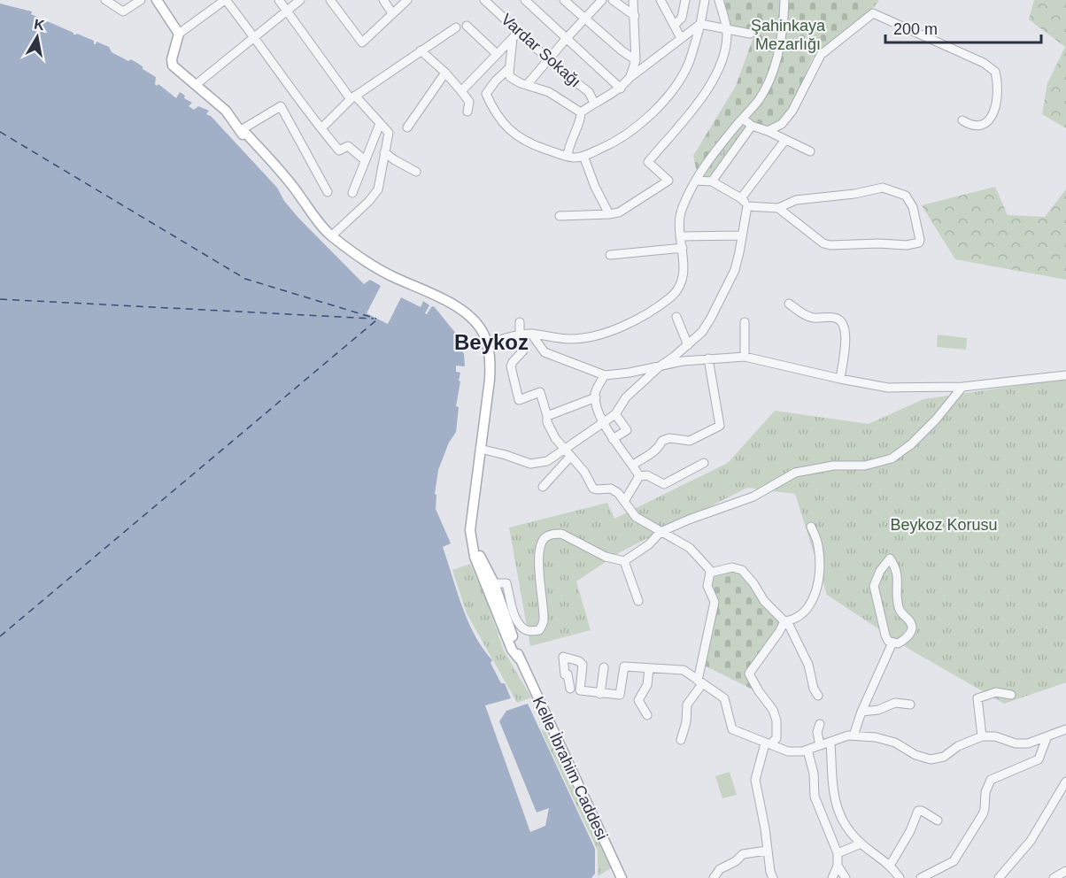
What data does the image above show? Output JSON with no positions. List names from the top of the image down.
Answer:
{
  "streets": {
    "main road": ["Kelle İbrahim Caddesi"],
    "street": ["Vardar Sokağı"]
  },
  "districts": ["Beykoz"],
  "parks": ["Şahinkaya Mezarlığı", "Beykoz Korusu"],
  "scale_bar": "200 m",
  "north": "top"
}
